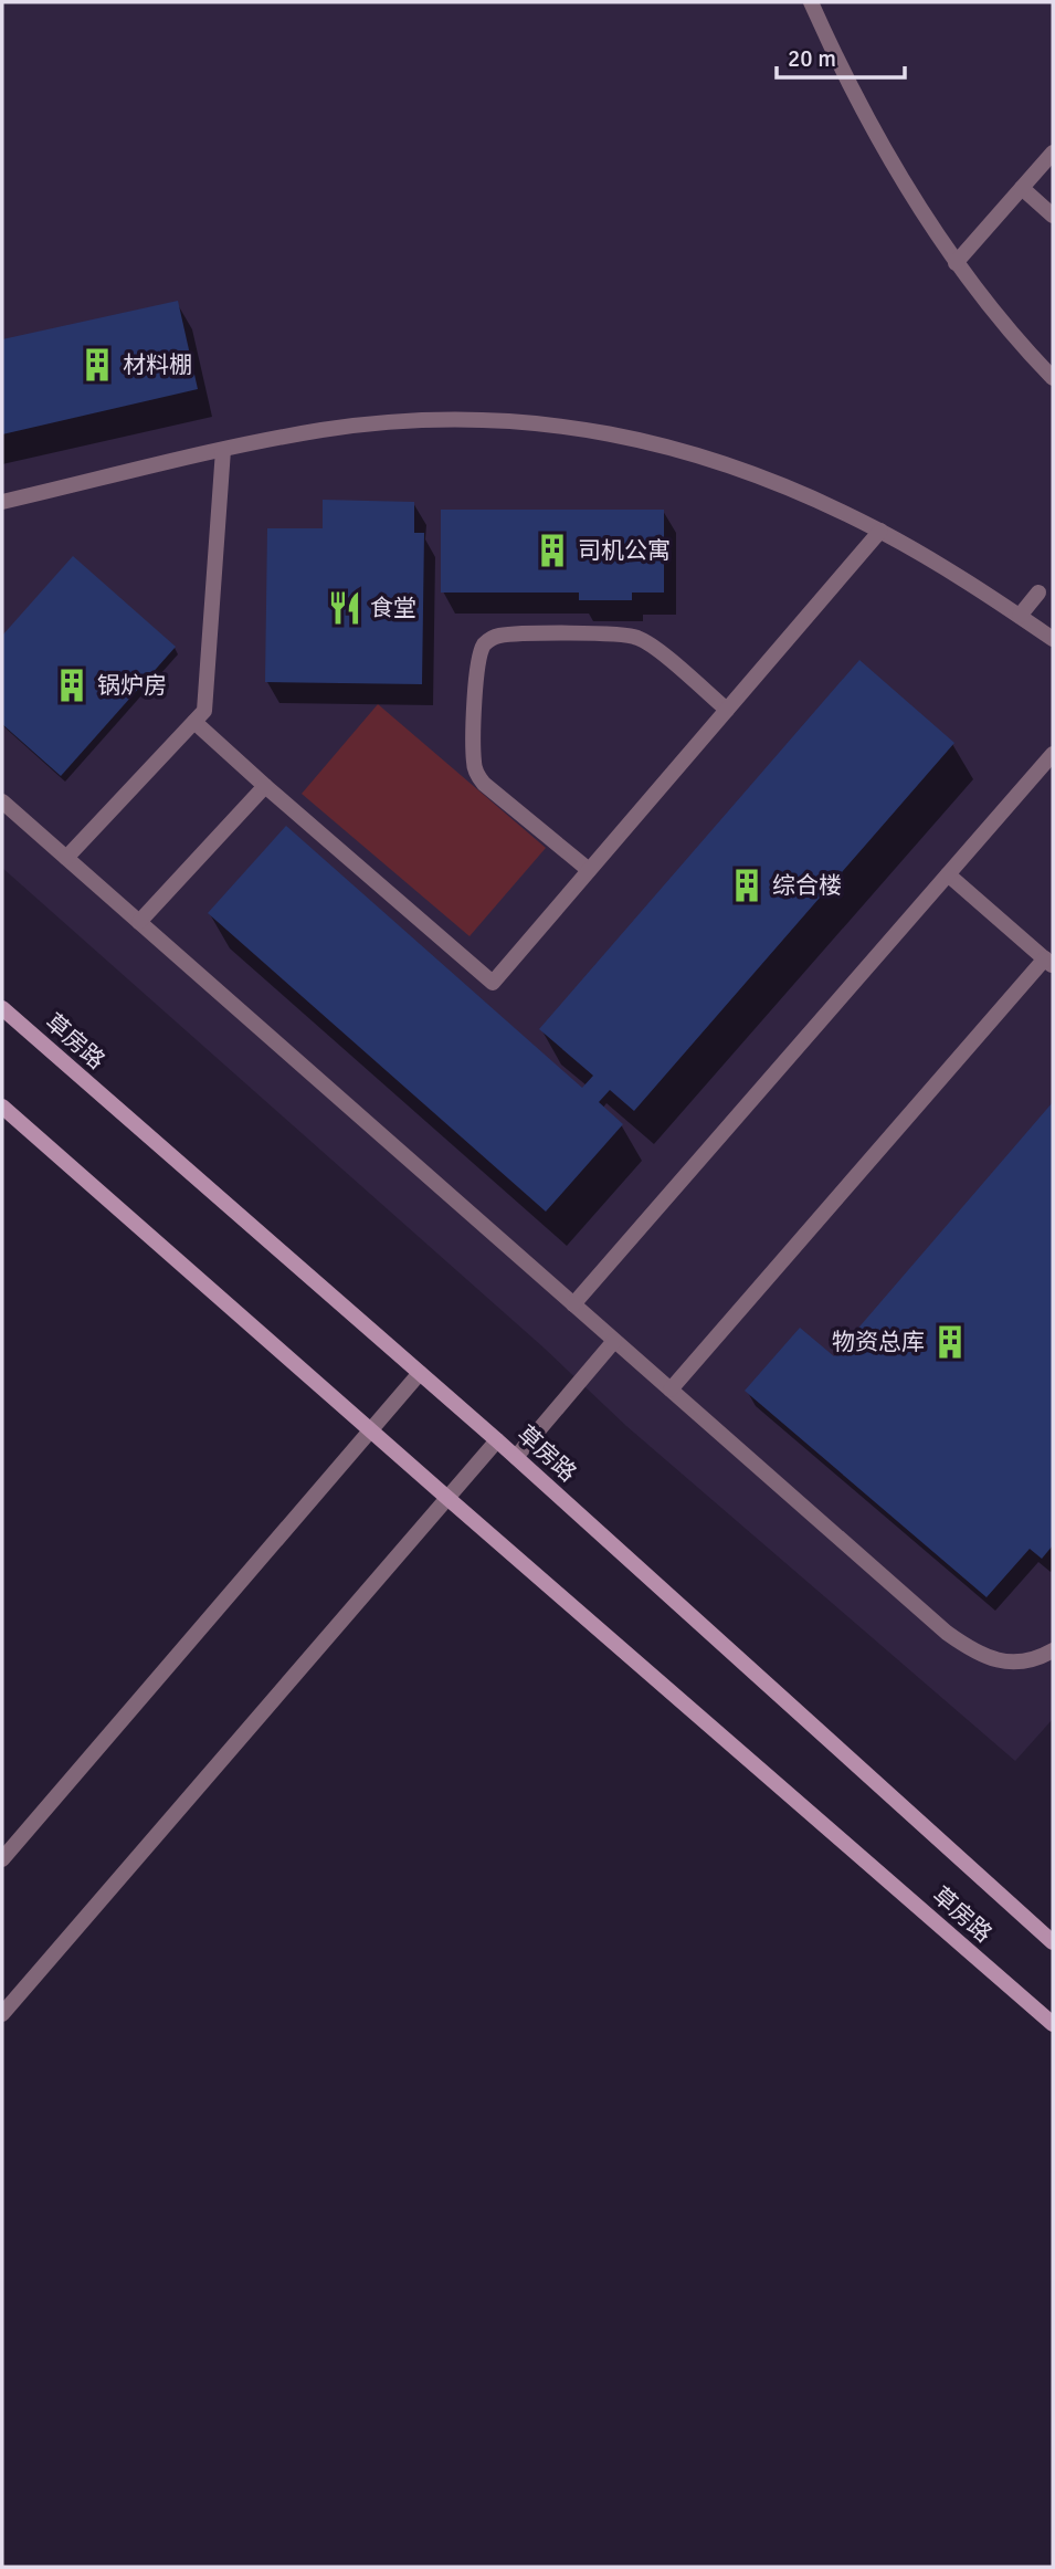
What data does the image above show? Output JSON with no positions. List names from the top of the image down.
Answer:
{
  "streets": {
    "main road": ["草房路"]
  },
  "places": {
    "building": [
      "材料棚",
      "司机公寓",
      "锅炉房",
      "综合楼",
      "物资总库"
    ],
    "restaurant": ["食堂"]
  },
  "scale_bar": "20 m"
}
